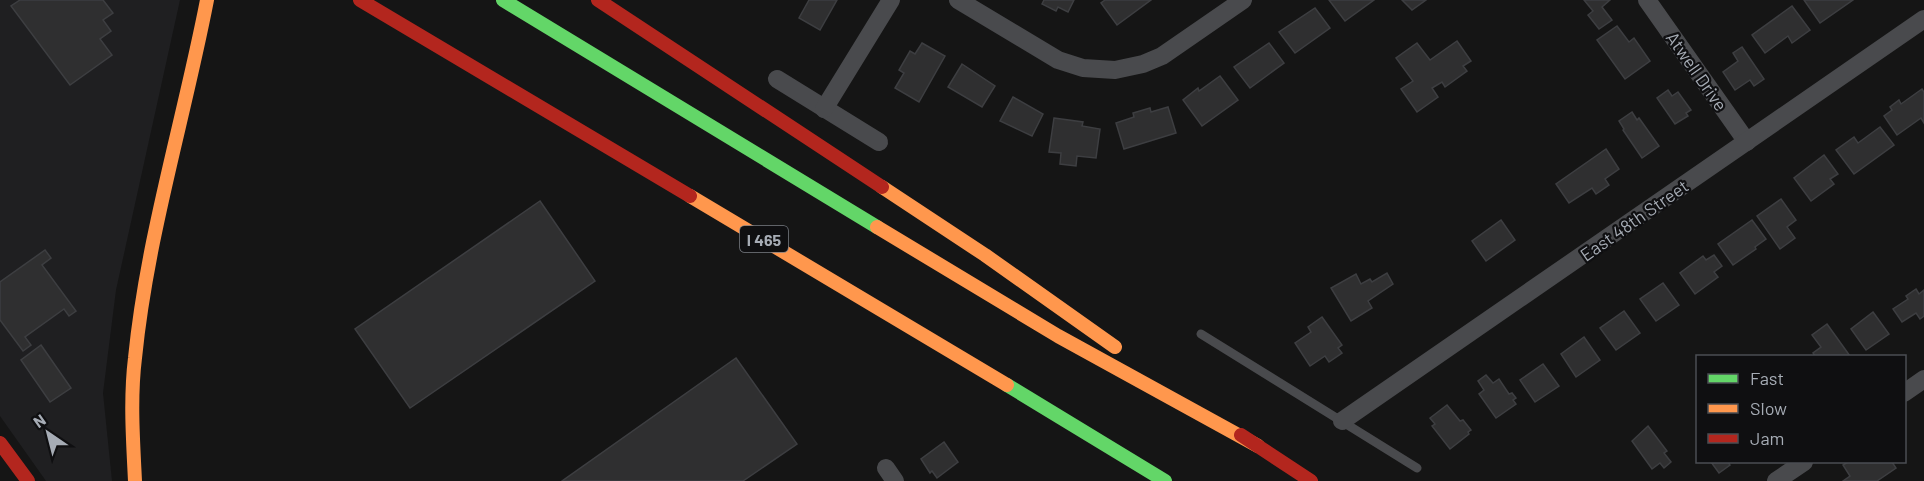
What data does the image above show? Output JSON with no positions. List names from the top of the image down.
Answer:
{
  "streets": {
    "main road": ["I 465"],
    "street": ["Atwell Drive", "East 48th Street"]
  },
  "crossings": [
    ["Atwell Drive", "East 48th Street"]
  ],
  "legend": ["Fast", "Slow", "Jam"],
  "north": "top left"
}
